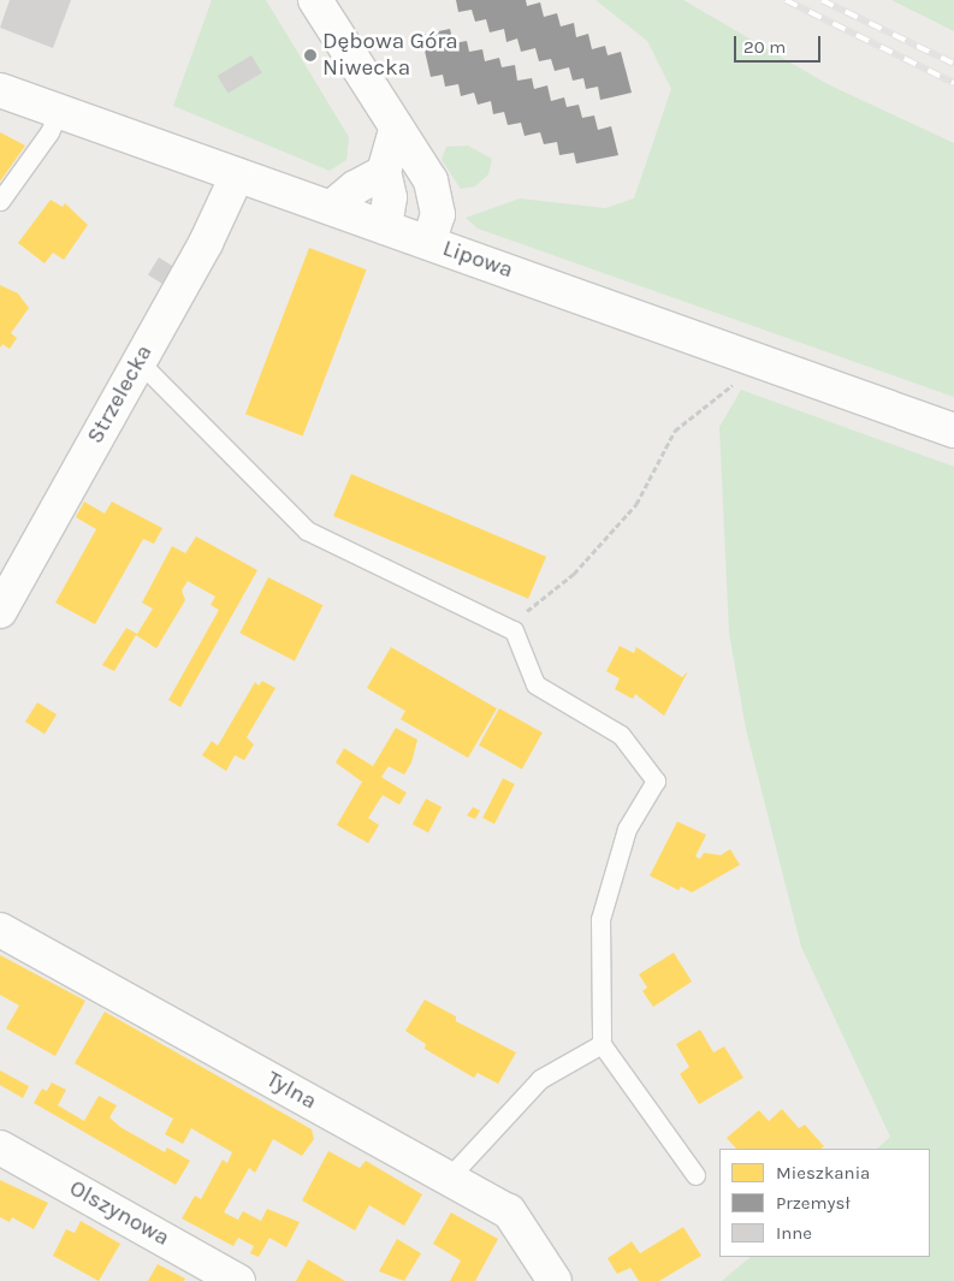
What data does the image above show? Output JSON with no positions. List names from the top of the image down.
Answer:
{
  "streets": {
    "street": [
      "Lipowa",
      "Strzelecka",
      "Tylna",
      "Olszynowa"
    ]
  },
  "crossings": [
    ["Lipowa", "Strzelecka"]
  ],
  "places": ["Dębowa Góra Niwecka"],
  "legend": ["Mieszkania", "Przemysł", "Inne"],
  "scale_bar": "20 m"
}
